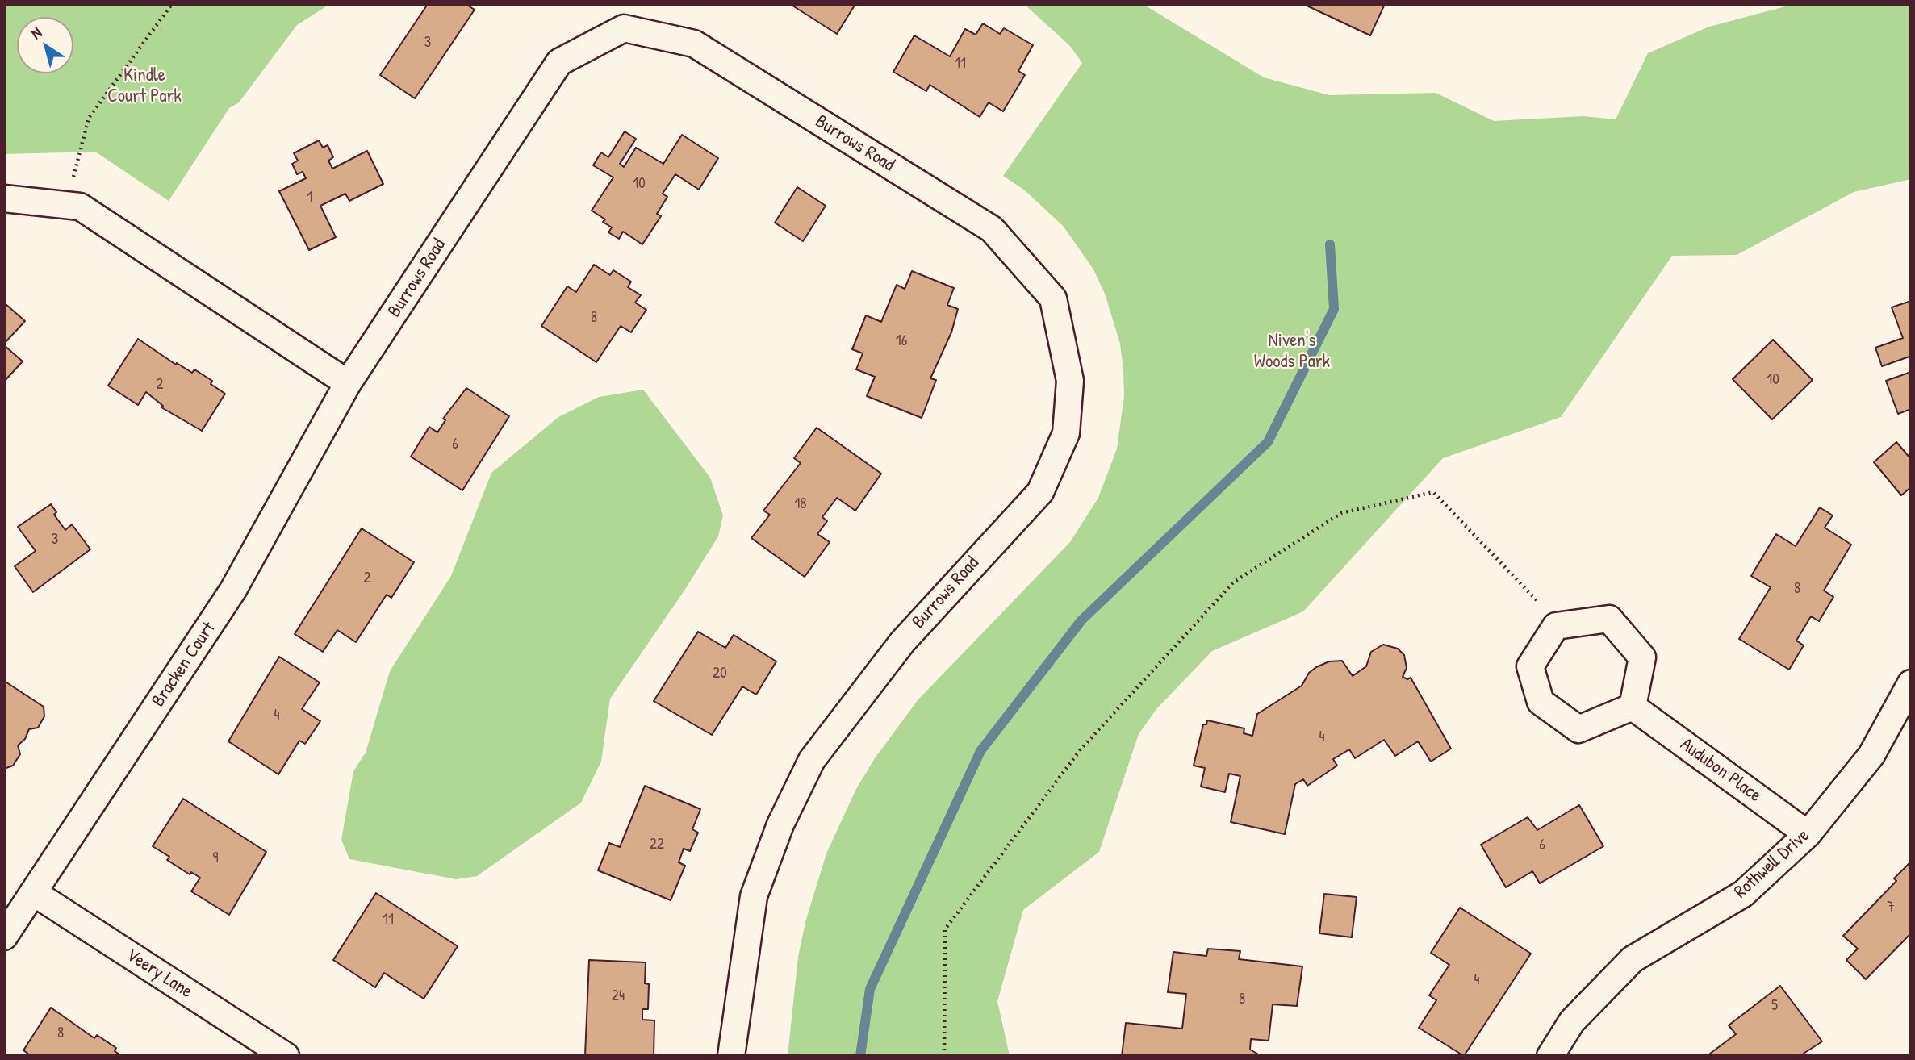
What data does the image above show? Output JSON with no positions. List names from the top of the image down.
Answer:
{
  "streets": {
    "street": [
      "Burrows Road",
      "Bracken Court",
      "Audubon Place",
      "Rothwell Drive",
      "Veery Lane"
    ]
  },
  "crossings": [
    ["Burrows Road", "Bracken Court"],
    ["Bracken Court", "Veery Lane"],
    ["Audubon Place", "Rothwell Drive"]
  ],
  "parks": ["Kindle Court Park", "Niven's Woods Park"],
  "house_numbers": [
    "3",
    "11",
    "10",
    "1",
    "8",
    "16",
    "10",
    "2",
    "6",
    "18",
    "3",
    "2",
    "8",
    "20",
    "4",
    "4",
    "22",
    "6",
    "9",
    "7",
    "11",
    "4",
    "24",
    "8",
    "5",
    "8"
  ],
  "north": "top left"
}
